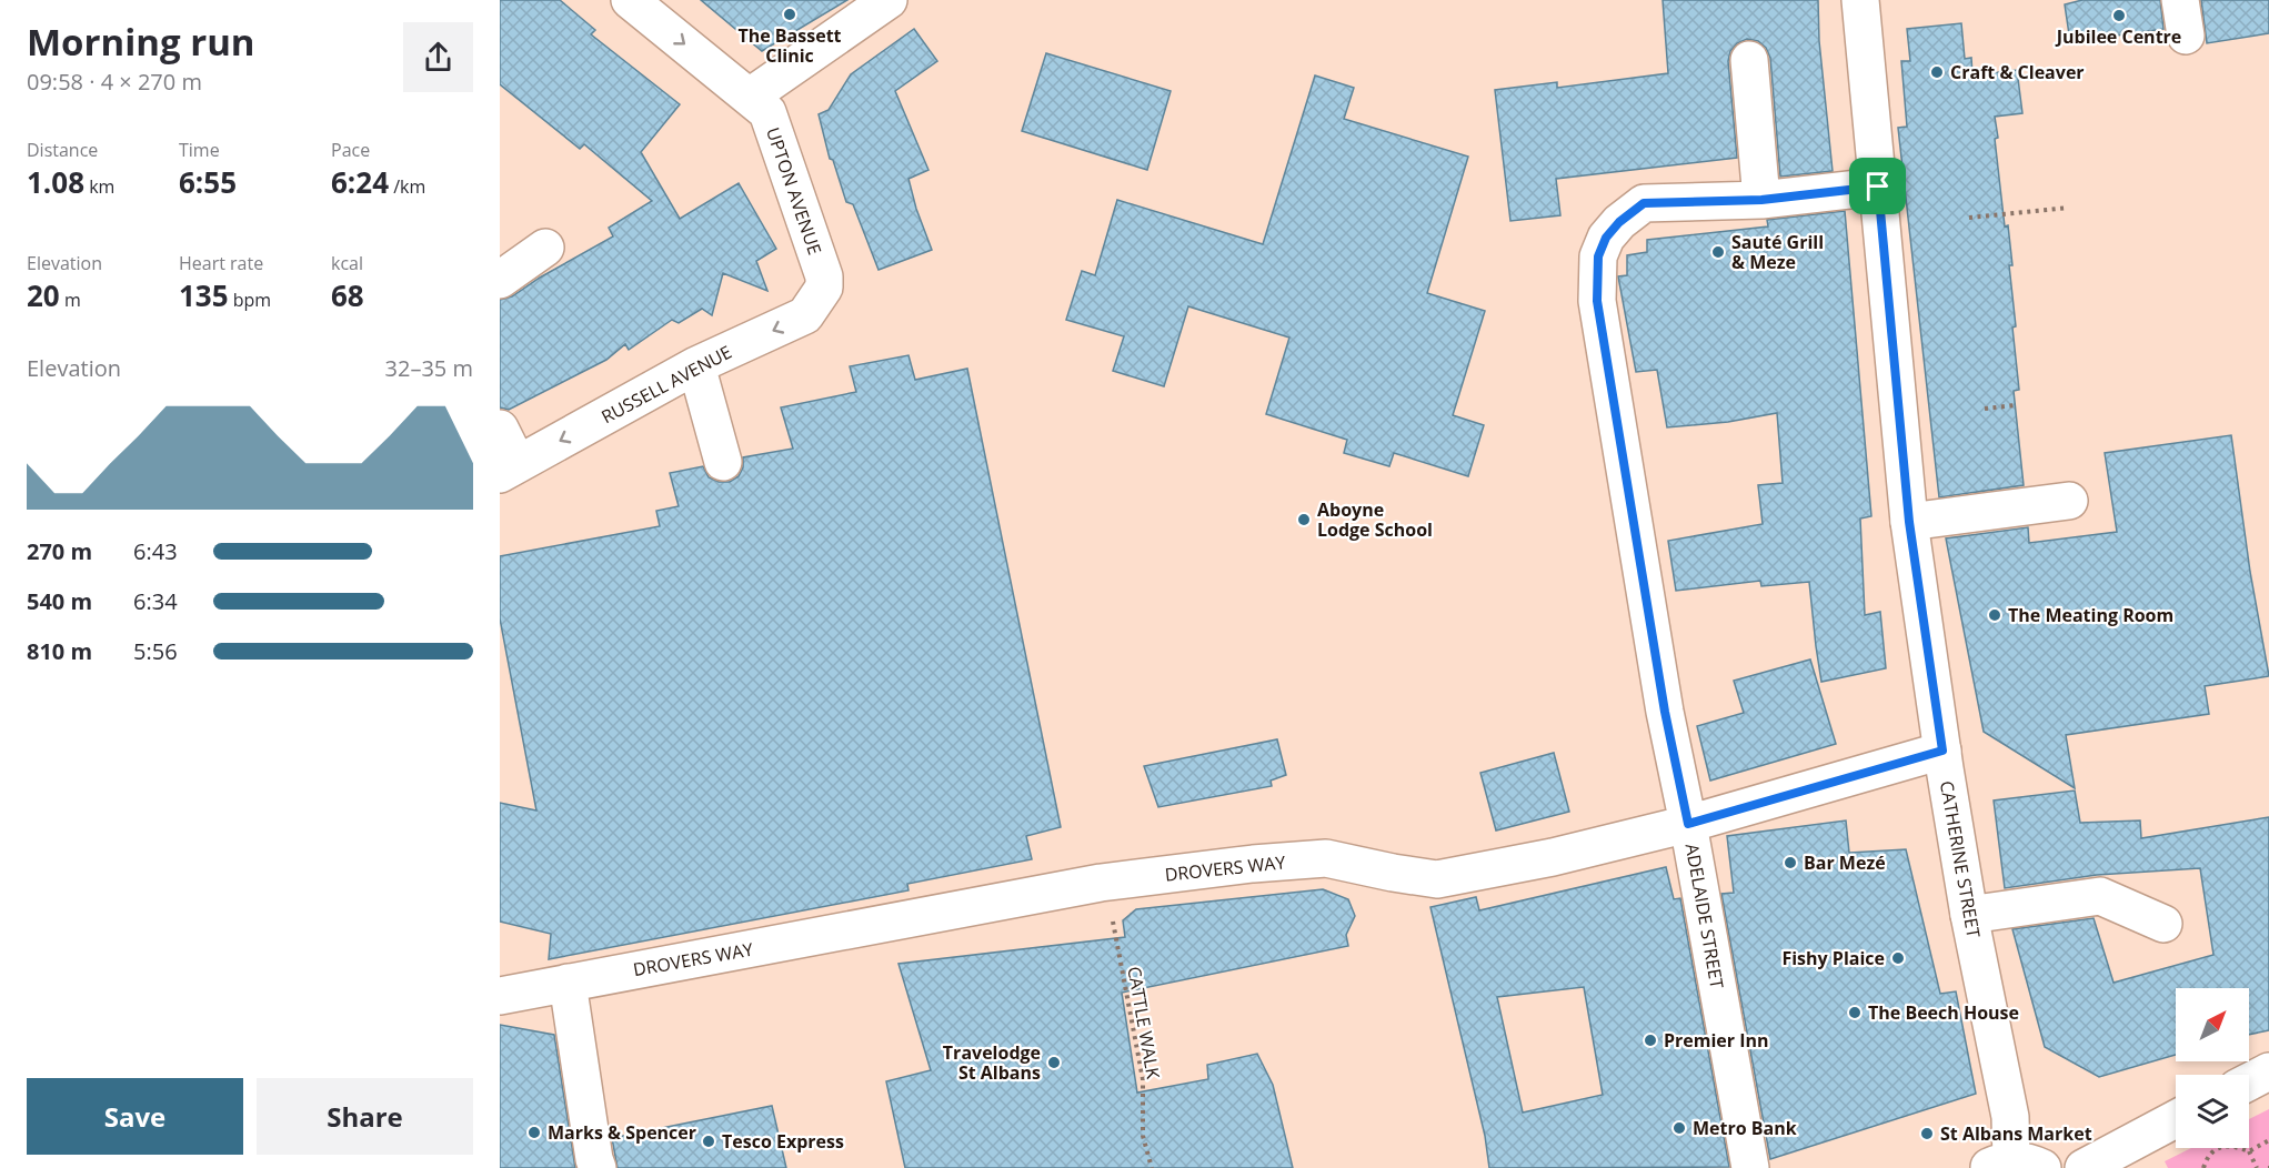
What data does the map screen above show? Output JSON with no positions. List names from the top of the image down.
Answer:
{
  "streets": {
    "street": [
      "UPTON AVENUE",
      "RUSSELL AVENUE",
      "CATHERINE STREET",
      "DROVERS WAY",
      "ADELAIDE STREET"
    ],
    "path": ["CATTLE WALK"]
  },
  "crossings": [
    ["UPTON AVENUE", "RUSSELL AVENUE"],
    ["CATHERINE STREET", "DROVERS WAY"],
    ["CATHERINE STREET", "ADELAIDE STREET"],
    ["DROVERS WAY", "ADELAIDE STREET"],
    ["DROVERS WAY", "CATTLE WALK"]
  ],
  "one_way": ["UPTON AVENUE", "RUSSELL AVENUE"],
  "places": [
    "The Bassett Clinic",
    "Jubilee Centre",
    "Craft & Cleaver",
    "Sauté Grill & Meze",
    "Aboyne Lodge School",
    "The Meating Room",
    "Bar Mezé",
    "Fishy Plaice",
    "The Beech House",
    "Premier Inn",
    "Travelodge St Albans",
    "Metro Bank",
    "Marks & Spencer",
    "St Albans Market",
    "Tesco Express"
  ],
  "north": "top right",
  "page": {
    "heading": ["Morning run", "09:58 · 4 × 270 m"],
    "stats": [
      ["Distance", "1.08 km"],
      ["Time", "6:55"],
      ["Pace", "6:24 /km"],
      ["Elevation", "20 m"],
      ["Heart rate", "135 bpm"],
      ["kcal", "68"]
    ],
    "chart": ["Elevation", "32–35 m"],
    "list": [
      {
        "name": "270 m",
        "note": "6:43"
      },
      {
        "name": "540 m",
        "note": "6:34"
      },
      {
        "name": "810 m",
        "note": "5:56"
      }
    ],
    "buttons": ["Save", "Share"]
  }
}
